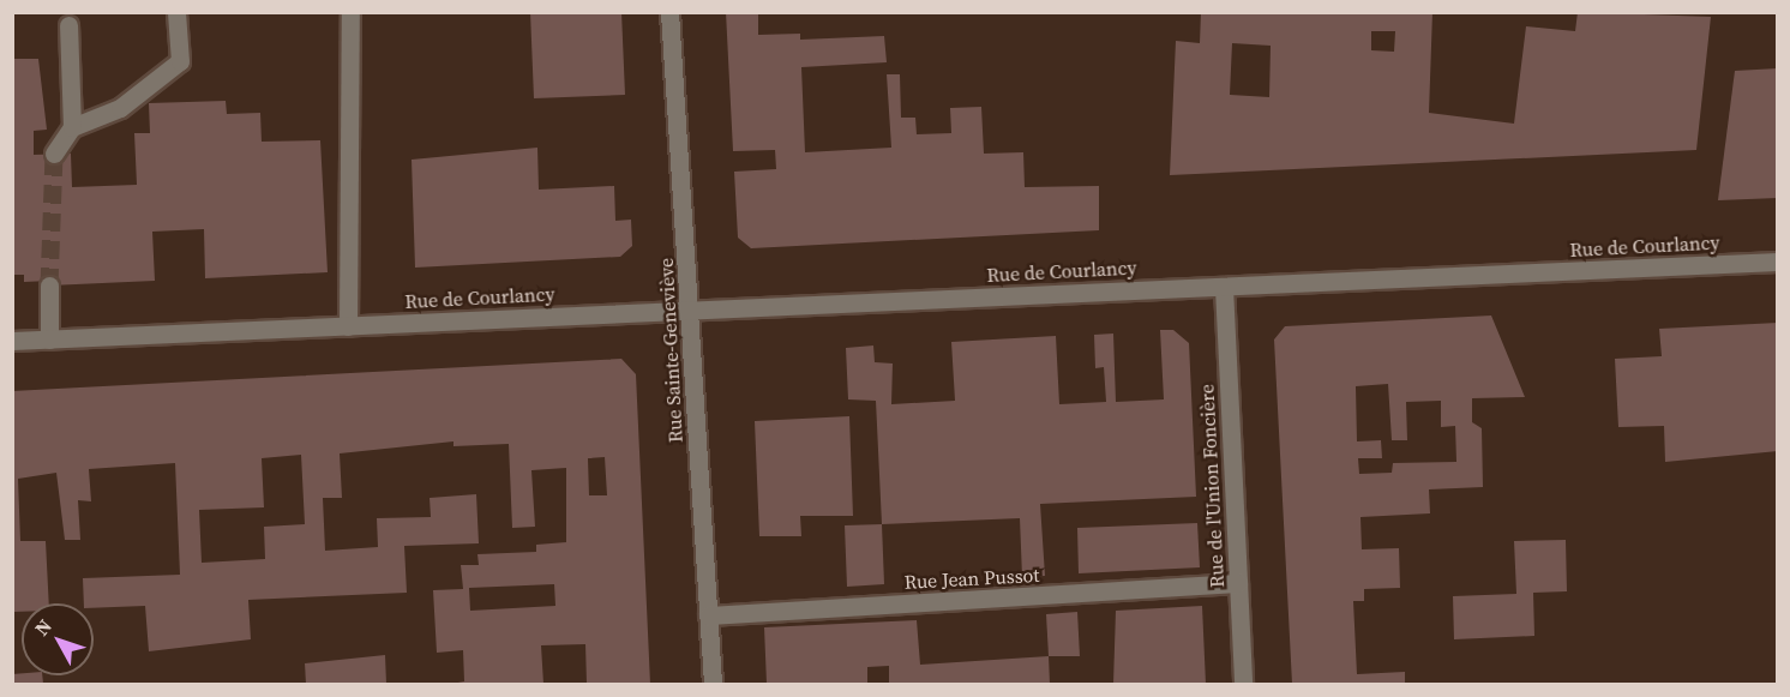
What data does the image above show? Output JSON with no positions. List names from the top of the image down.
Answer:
{
  "streets": {
    "street": [
      "Rue de Courlancy",
      "Rue Sainte-Geneviève",
      "Rue de l'Union Foncière",
      "Rue Jean Pussot"
    ]
  },
  "crossings": [
    ["Rue de Courlancy", "Rue Sainte-Geneviève"],
    ["Rue de Courlancy", "Rue de l'Union Foncière"],
    ["Rue Sainte-Geneviève", "Rue Jean Pussot"],
    ["Rue de l'Union Foncière", "Rue Jean Pussot"]
  ],
  "north": "top left"
}
